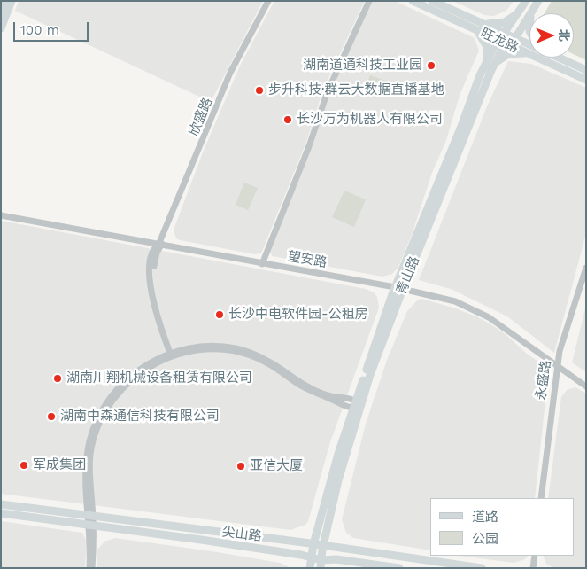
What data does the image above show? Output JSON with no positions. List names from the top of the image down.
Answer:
{
  "streets": {
    "main road": ["旺龙路", "青山路", "尖山路"],
    "street": ["欣盛路", "望安路", "永盛路"]
  },
  "crossings": [
    ["旺龙路", "青山路"],
    ["欣盛路", "望安路"],
    ["望安路", "青山路"],
    ["望安路", "永盛路"],
    ["青山路", "尖山路"]
  ],
  "places": [
    "湖南道通科技工业园",
    "步升科技·群云大数据直播基地",
    "长沙万为机器人有限公司",
    "长沙中电软件园-公租房",
    "湖南川翔机械设备租赁有限公司",
    "湖南中森通信科技有限公司",
    "军成集团",
    "亚信大厦"
  ],
  "legend": ["道路", "公园"],
  "scale_bar": "100 m",
  "north": "right"
}
